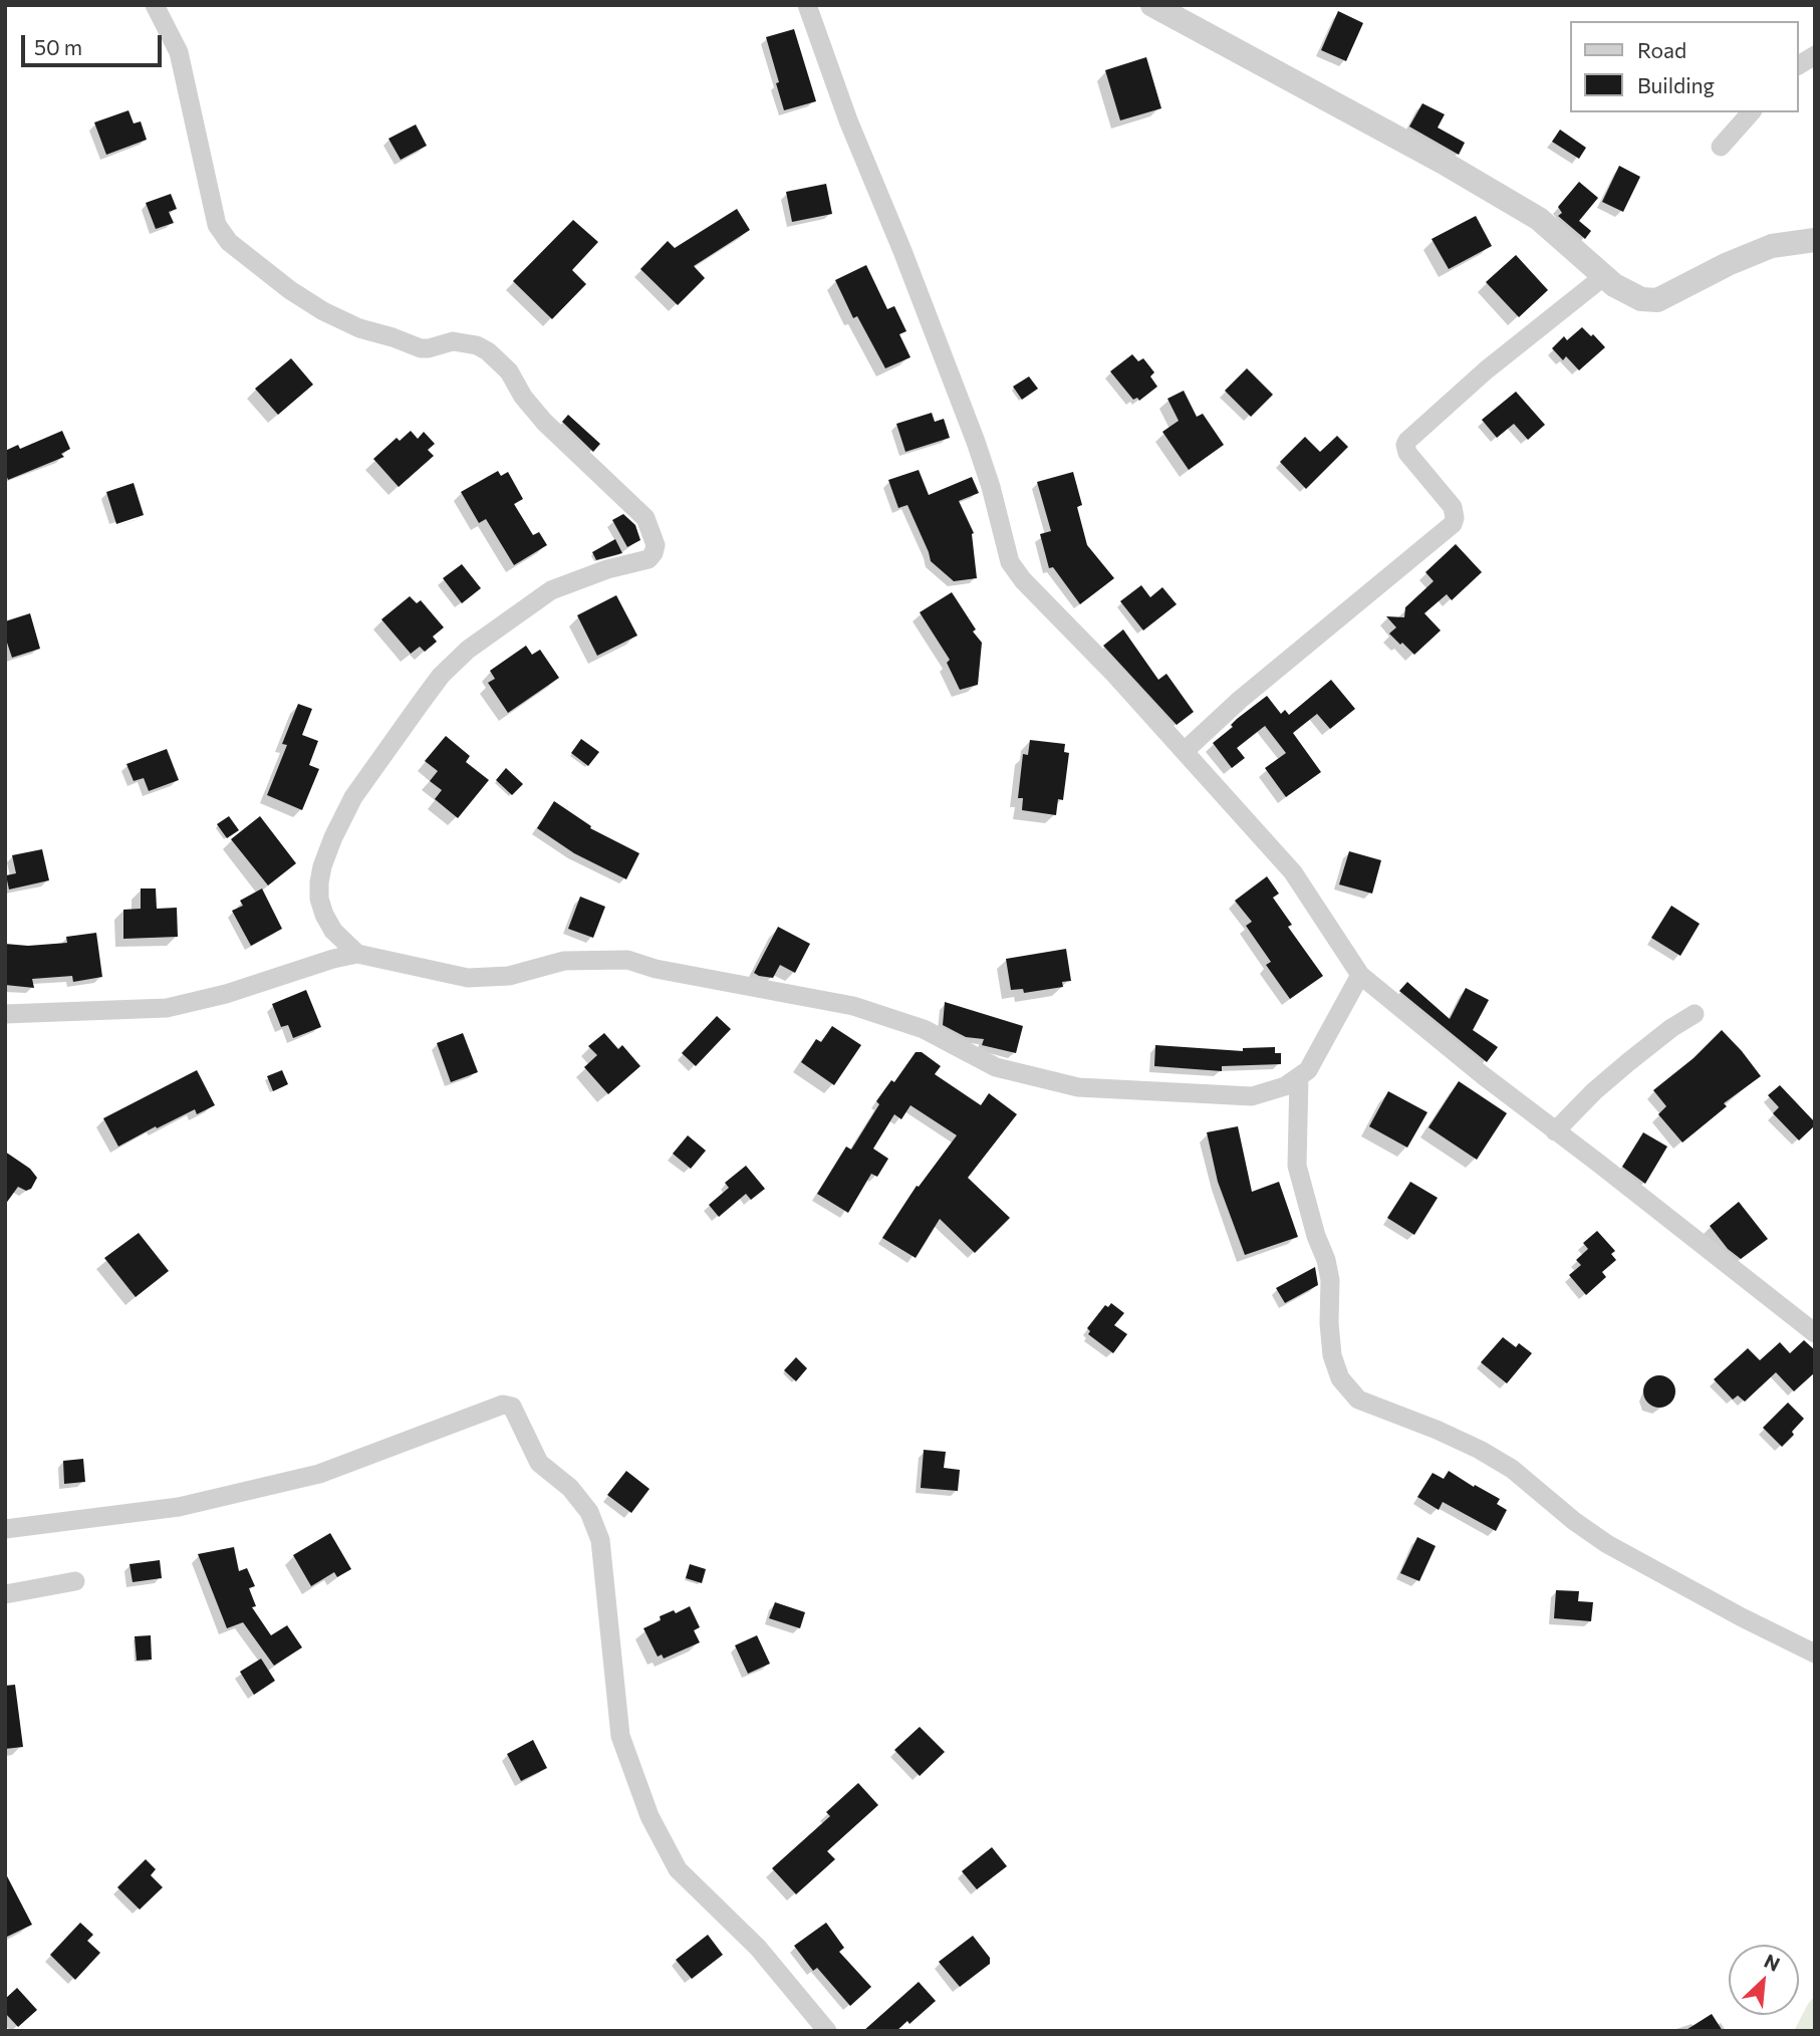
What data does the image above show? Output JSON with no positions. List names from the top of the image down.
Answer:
{
  "legend": ["Road", "Building"],
  "scale_bar": "50 m",
  "north": "top right"
}
